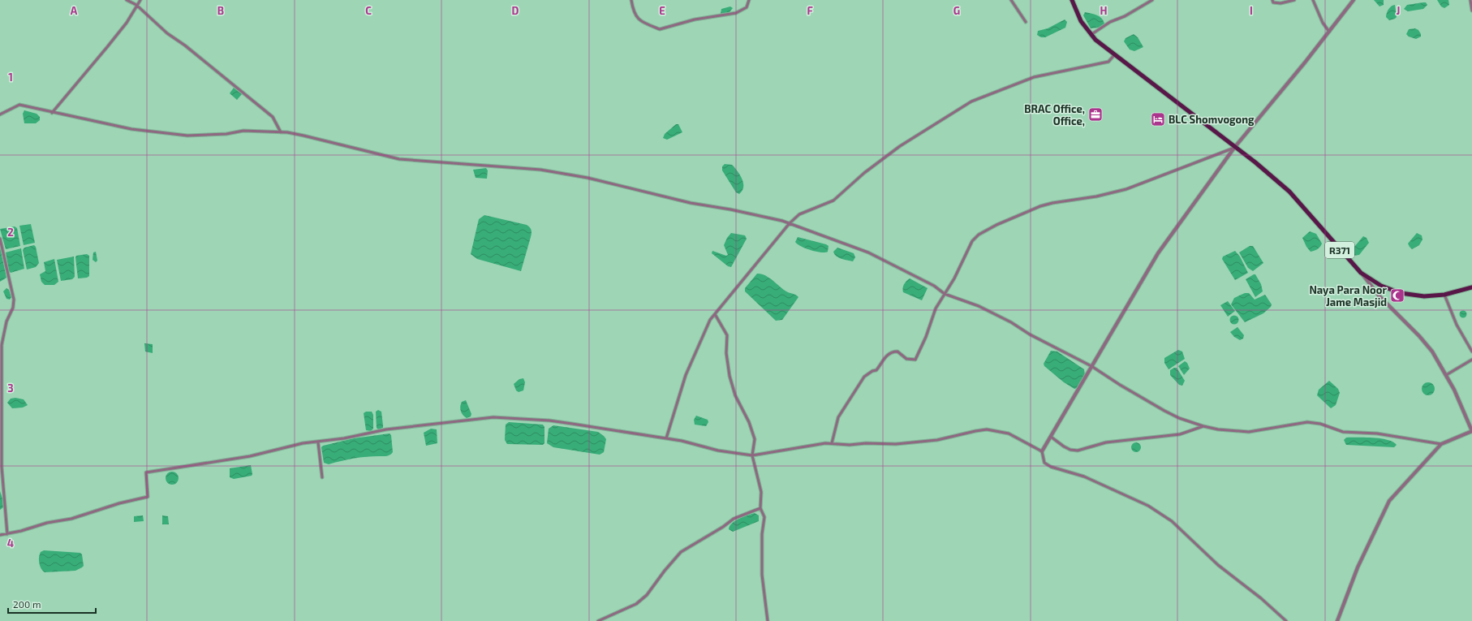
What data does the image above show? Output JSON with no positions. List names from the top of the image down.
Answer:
{
  "streets": {
    "main road": ["R371"]
  },
  "places": {
    "office": ["BRAC Office, Office,"],
    "hotel": ["BLC Shomvogong"],
    "mosque": ["Naya Para Noor Jame Masjid"]
  },
  "scale_bar": "200 m",
  "grid": {
    "columns": [
      "A",
      "B",
      "C",
      "D",
      "E",
      "F",
      "G",
      "H",
      "I",
      "J"
    ],
    "rows": [
      "1",
      "2",
      "3",
      "4"
    ]
  }
}
